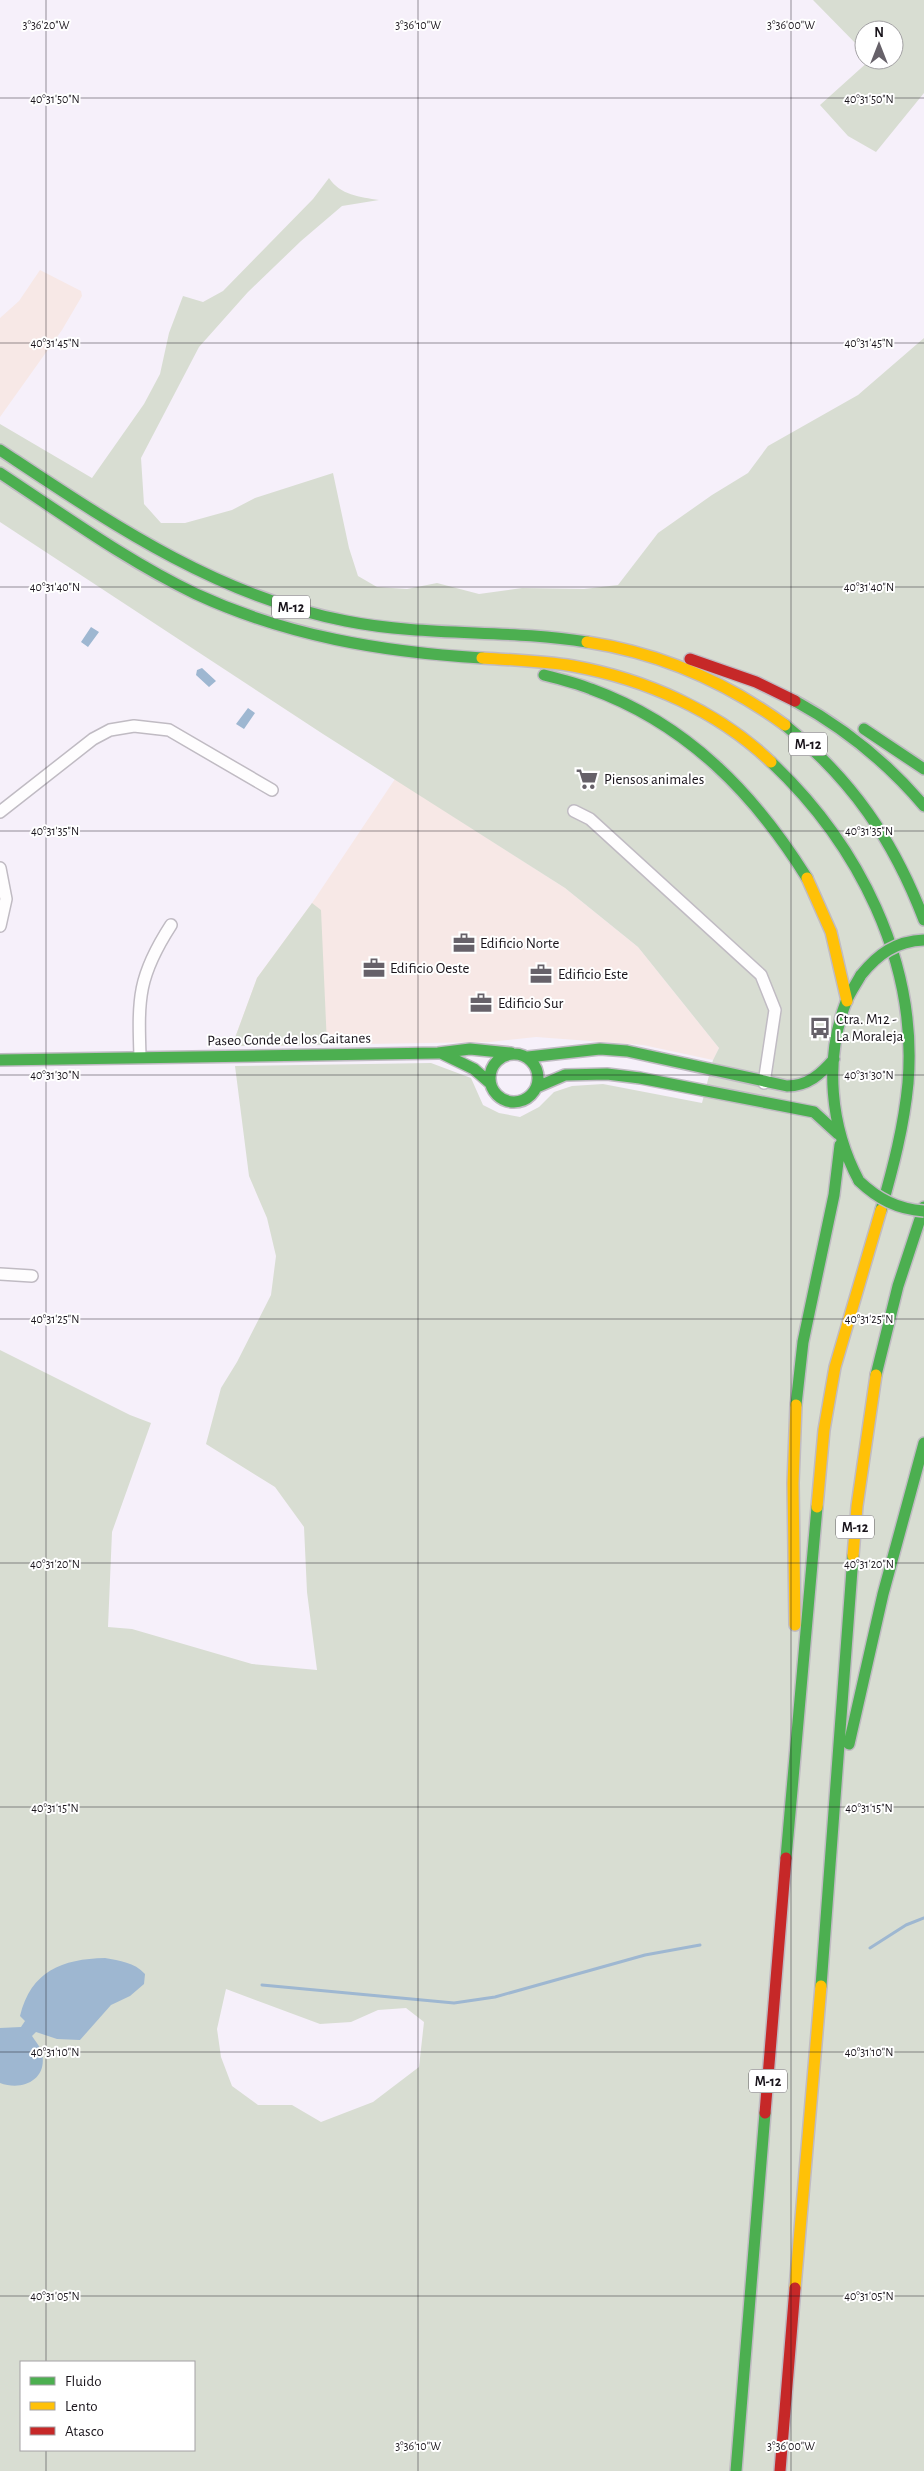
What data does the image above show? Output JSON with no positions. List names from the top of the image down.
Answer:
{
  "streets": {
    "main road": ["M-12", "Paseo Conde de los Gaitanes"]
  },
  "places": {
    "supermarket": ["Piensos animales"],
    "office": [
      "Edificio Norte",
      "Edificio Oeste",
      "Edificio Este",
      "Edificio Sur"
    ],
    "bus stop": ["Ctra. M12 - La Moraleja"]
  },
  "legend": ["Fluido", "Lento", "Atasco"],
  "north": "top",
  "coordinates": [
    "3°36'20\"W",
    "3°36'10\"W",
    "3°36'00\"W",
    "40°31'50\"N",
    "40°31'45\"N",
    "40°31'40\"N",
    "40°31'35\"N",
    "40°31'30\"N",
    "40°31'25\"N",
    "40°31'20\"N",
    "40°31'15\"N",
    "40°31'10\"N",
    "40°31'05\"N"
  ]
}
